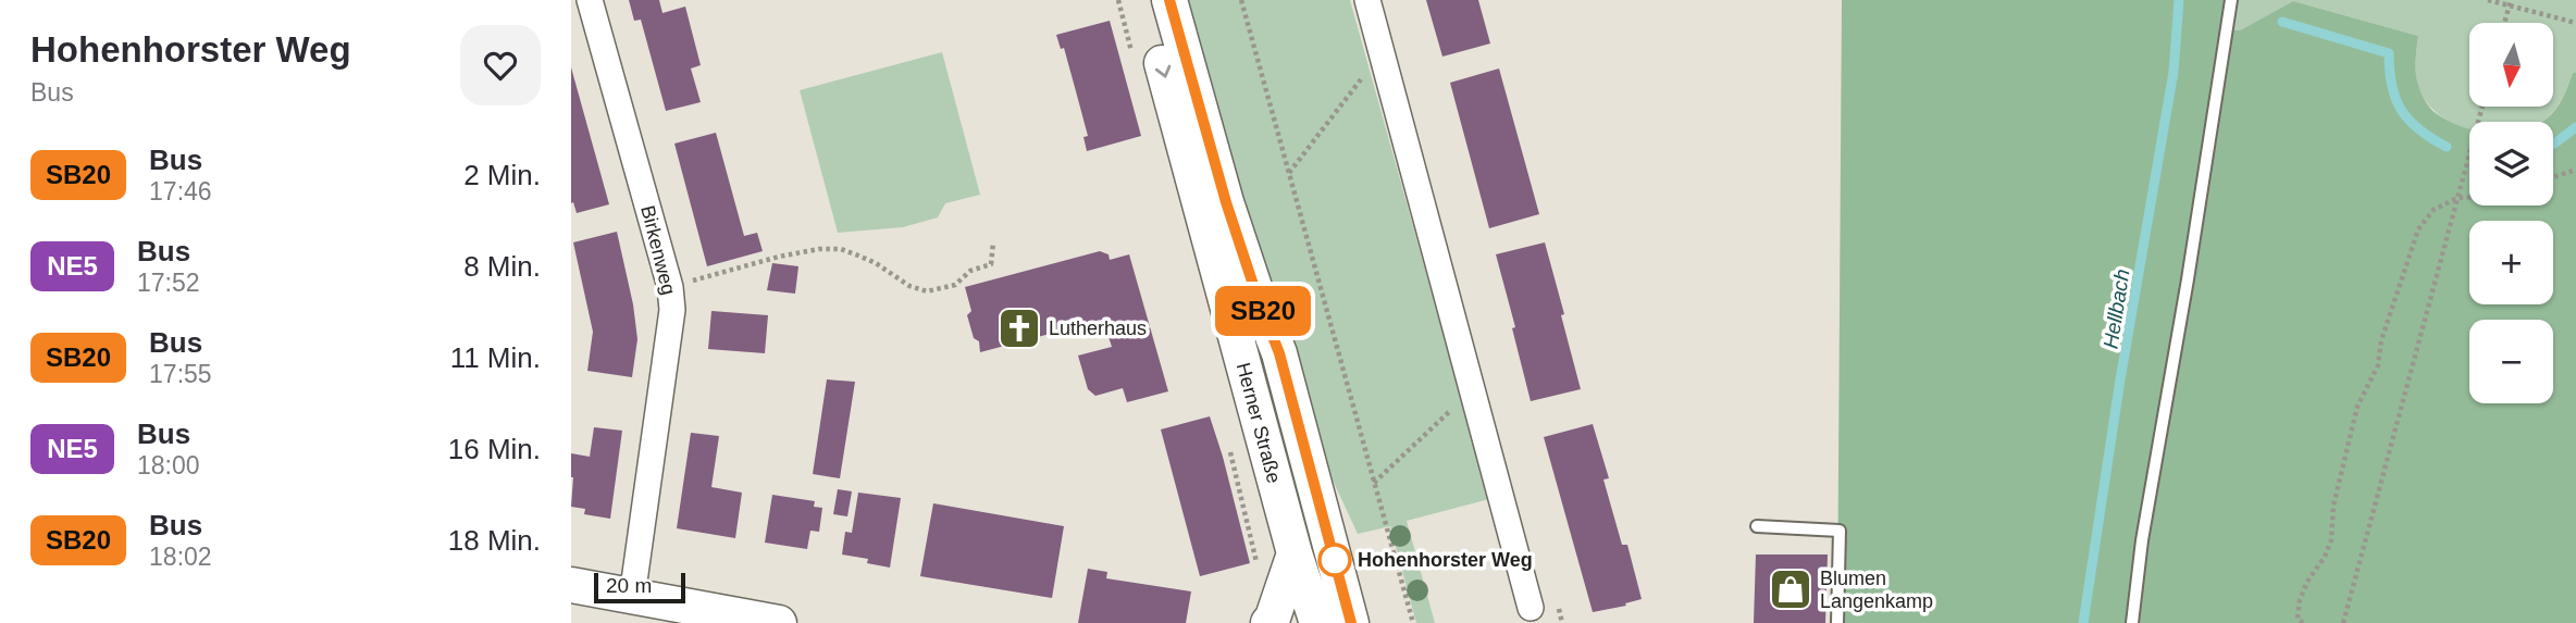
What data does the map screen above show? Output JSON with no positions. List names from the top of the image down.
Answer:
{
  "streets": {
    "main road": ["Herner Straße"],
    "street": ["Birkenweg"]
  },
  "water": ["Hellbach"],
  "places": {
    "church": ["Lutherhaus"],
    "other": ["Hohenhorster Weg"],
    "shop": ["Blumen Langenkamp"]
  },
  "lines": ["bus line SB20"],
  "scale_bar": "20 m",
  "north": "bottom",
  "page": {
    "heading": ["Hohenhorster Weg", "Bus"],
    "on_map": "SB20",
    "map_buttons": ["+", "−"],
    "list": [
      {
        "mark": "SB20",
        "name": "Bus",
        "note": "17:46",
        "value": "2 Min."
      },
      {
        "mark": "NE5",
        "name": "Bus",
        "note": "17:52",
        "value": "8 Min."
      },
      {
        "mark": "SB20",
        "name": "Bus",
        "note": "17:55",
        "value": "11 Min."
      },
      {
        "mark": "NE5",
        "name": "Bus",
        "note": "18:00",
        "value": "16 Min."
      },
      {
        "mark": "SB20",
        "name": "Bus",
        "note": "18:02",
        "value": "18 Min."
      }
    ],
    "scale": "20 m"
  }
}
